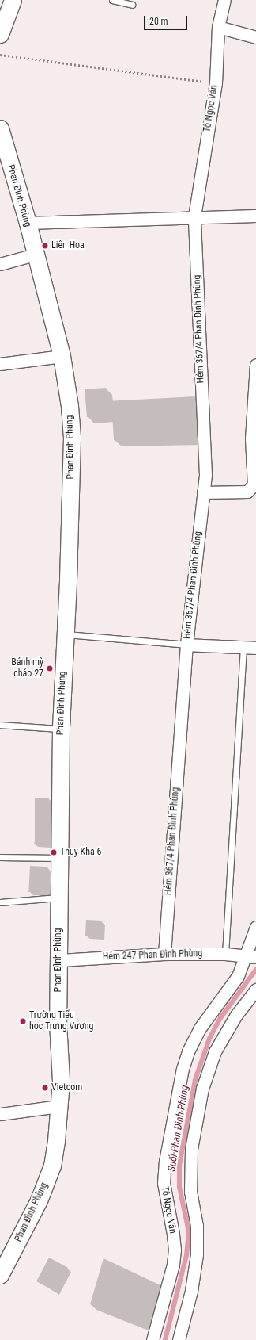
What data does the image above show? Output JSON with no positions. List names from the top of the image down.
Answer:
{
  "streets": {
    "main road": ["Phan Đình Phùng"],
    "street": ["Tô Ngọc Vân", "Hẻm 367/4 Phan Đình Phùng", "Hẻm 247 Phan Đình Phùng"]
  },
  "crossings": [
    ["Tô Ngọc Vân", "Hẻm 367/4 Phan Đình Phùng"],
    ["Tô Ngọc Vân", "Hẻm 247 Phan Đình Phùng"],
    ["Phan Đình Phùng", "Hẻm 247 Phan Đình Phùng"],
    ["Hẻm 367/4 Phan Đình Phùng", "Hẻm 247 Phan Đình Phùng"]
  ],
  "water": ["Suối Phan Đình Phùng"],
  "places": [
    "Liên Hoa",
    "Bánh mỳ chảo 27",
    "Thuy Kha 6",
    "Trường Tiểu học Trưng Vương",
    "Vietcom"
  ],
  "scale_bar": "20 m"
}
